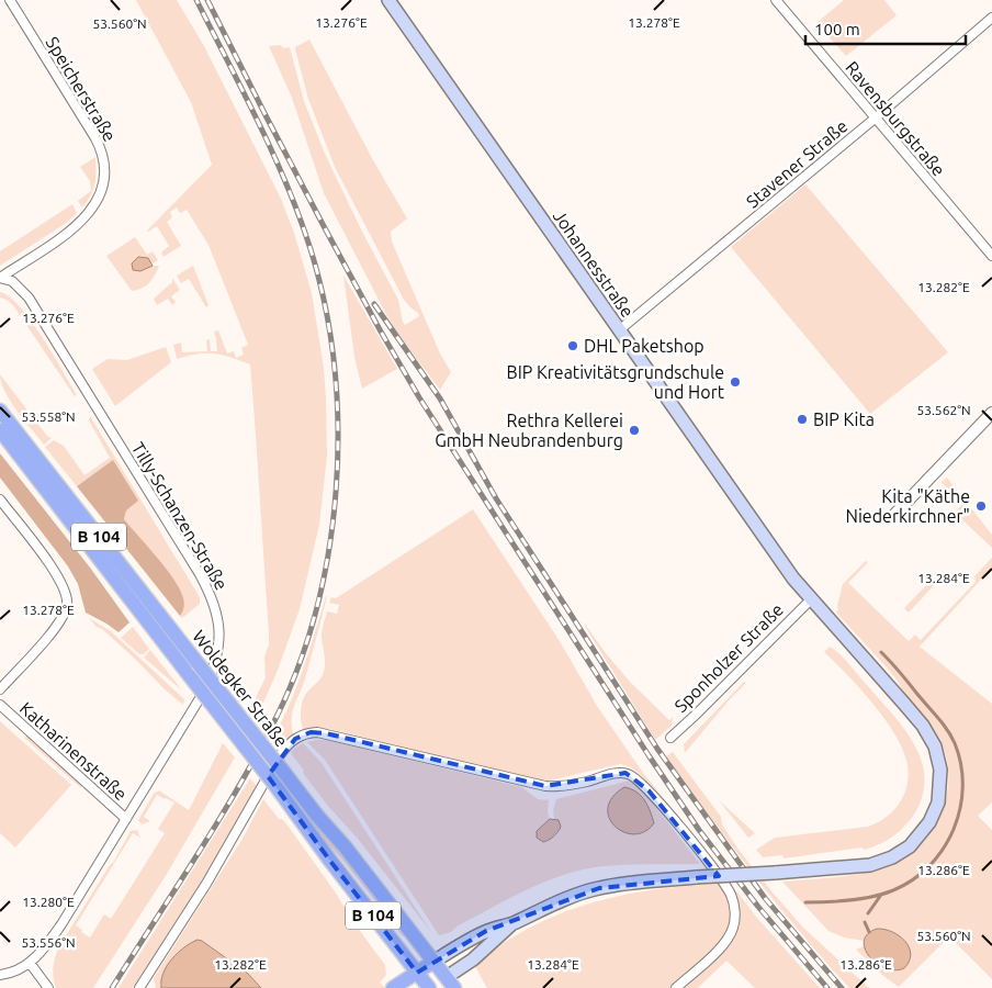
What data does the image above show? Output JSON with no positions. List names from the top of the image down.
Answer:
{
  "streets": {
    "main road": ["Johannesstraße", "B 104", "Woldegker Straße"],
    "street": [
      "Speicherstraße",
      "Ravensburgstraße",
      "Stavener Straße",
      "Tilly-Schanzen-Straße",
      "Sponholzer Straße",
      "Katharinenstraße"
    ]
  },
  "crossings": [
    ["Speicherstraße", "Tilly-Schanzen-Straße"],
    ["Ravensburgstraße", "Stavener Straße"],
    ["Stavener Straße", "Johannesstraße"],
    ["Johannesstraße", "Sponholzer Straße"],
    ["Tilly-Schanzen-Straße", "Katharinenstraße"]
  ],
  "places": [
    "DHL Paketshop",
    "BIP Kreativitätsgrundschule und Hort",
    "BIP Kita",
    "Rethra Kellerei GmbH Neubrandenburg",
    "Kita \"Käthe Niederkirchner\""
  ],
  "scale_bar": "100 m",
  "coordinates": [
    "13.276°E",
    "13.278°E",
    "53.560°N",
    "13.282°E",
    "53.562°N",
    "53.558°N",
    "13.284°E",
    "13.286°E",
    "13.280°E",
    "53.556°N"
  ]
}
